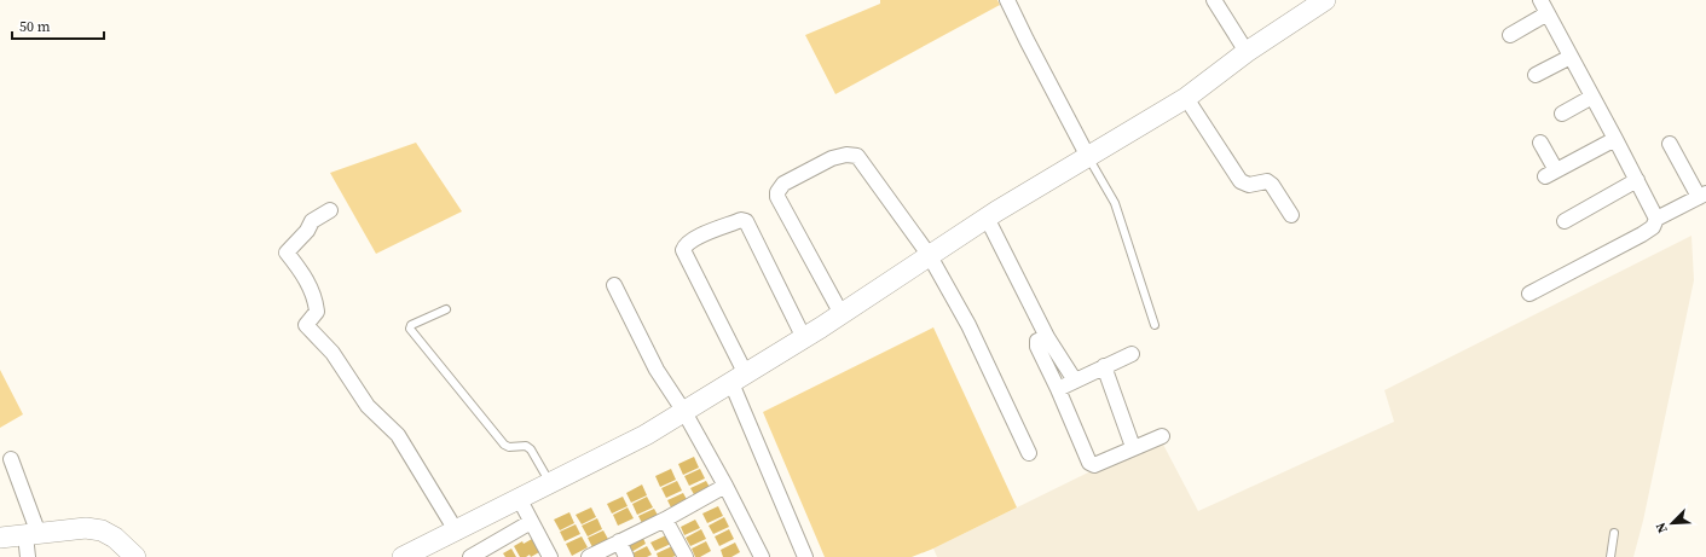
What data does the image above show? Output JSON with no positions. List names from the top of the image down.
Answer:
{
  "scale_bar": "50 m",
  "north": "bottom left"
}
